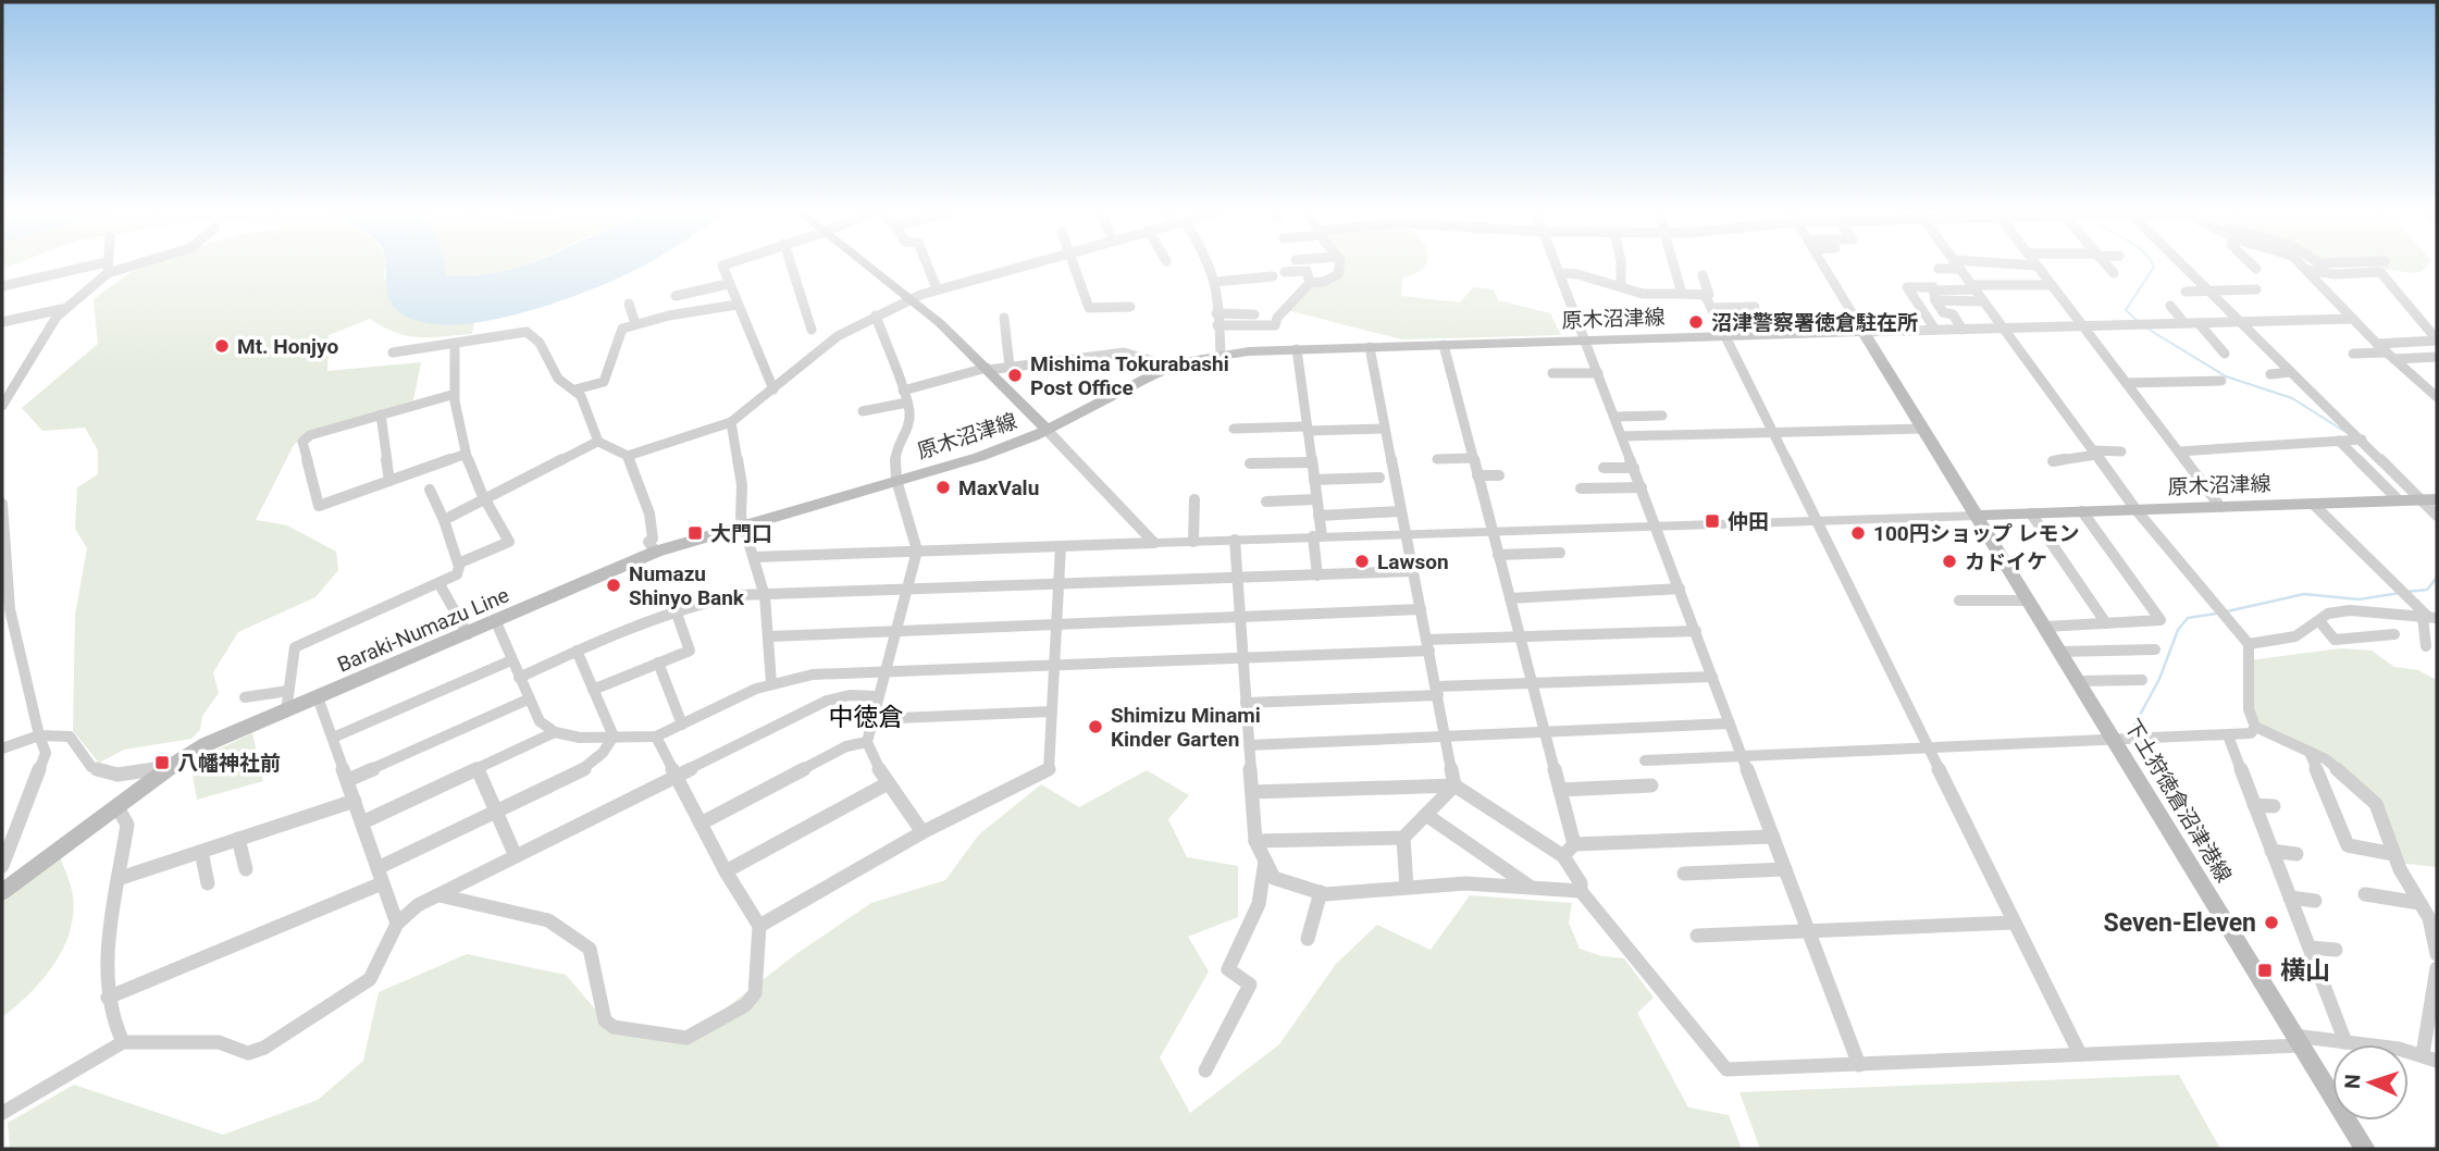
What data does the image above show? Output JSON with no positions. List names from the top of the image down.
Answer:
{
  "streets": {
    "main road": ["原木沼津線", "Baraki-Numazu Line", "下土狩徳倉沼津港線"]
  },
  "crossings": [
    ["原木沼津線", "Baraki-Numazu Line"],
    ["原木沼津線", "下土狩徳倉沼津港線"]
  ],
  "districts": ["中徳倉"],
  "places": {
    "other": [
      "沼津警察署徳倉駐在所",
      "Mt. Honjyo",
      "Mishima Tokurabashi Post Office",
      "MaxValu",
      "100円ショップ レモン",
      "Lawson",
      "カドイケ",
      "Numazu Shinyo Bank",
      "Shimizu Minami Kinder Garten",
      "Seven-Eleven"
    ],
    "transit": [
      "仲田",
      "大門口",
      "八幡神社前",
      "横山"
    ]
  },
  "north": "left"
}
